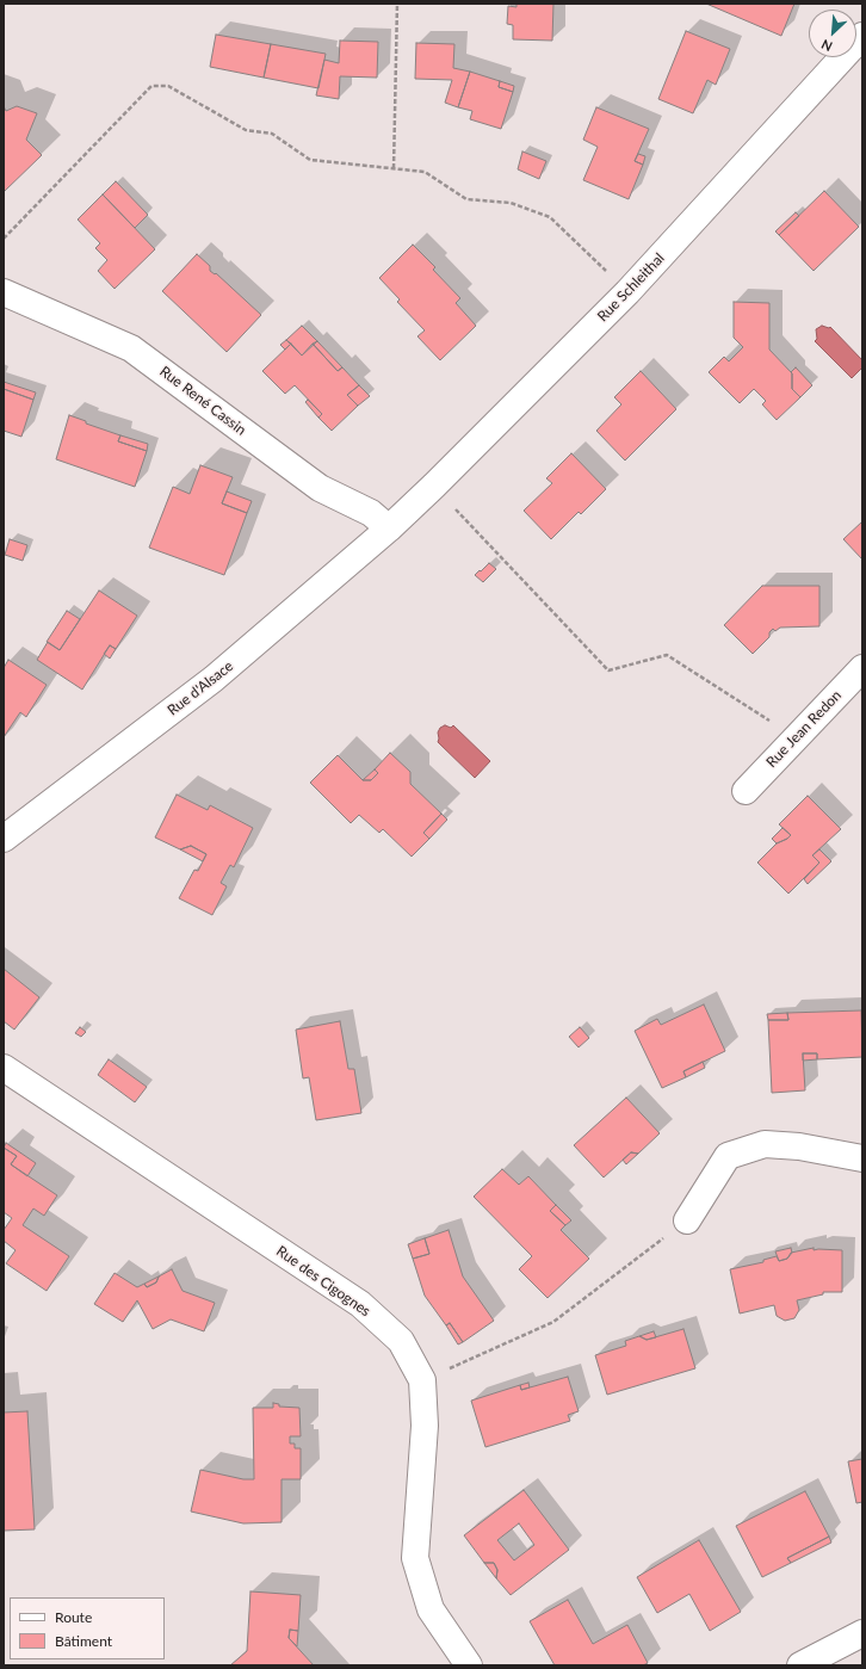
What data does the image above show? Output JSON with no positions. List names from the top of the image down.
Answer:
{
  "streets": {
    "street": [
      "Rue Schleithal",
      "Rue René Cassin",
      "Rue d'Alsace",
      "Rue Jean Redon",
      "Rue des Cigognes"
    ]
  },
  "crossings": [
    ["Rue Schleithal", "Rue René Cassin"],
    ["Rue Schleithal", "Rue d'Alsace"],
    ["Rue René Cassin", "Rue d'Alsace"]
  ],
  "legend": ["Route", "Bâtiment"],
  "north": "bottom left"
}
